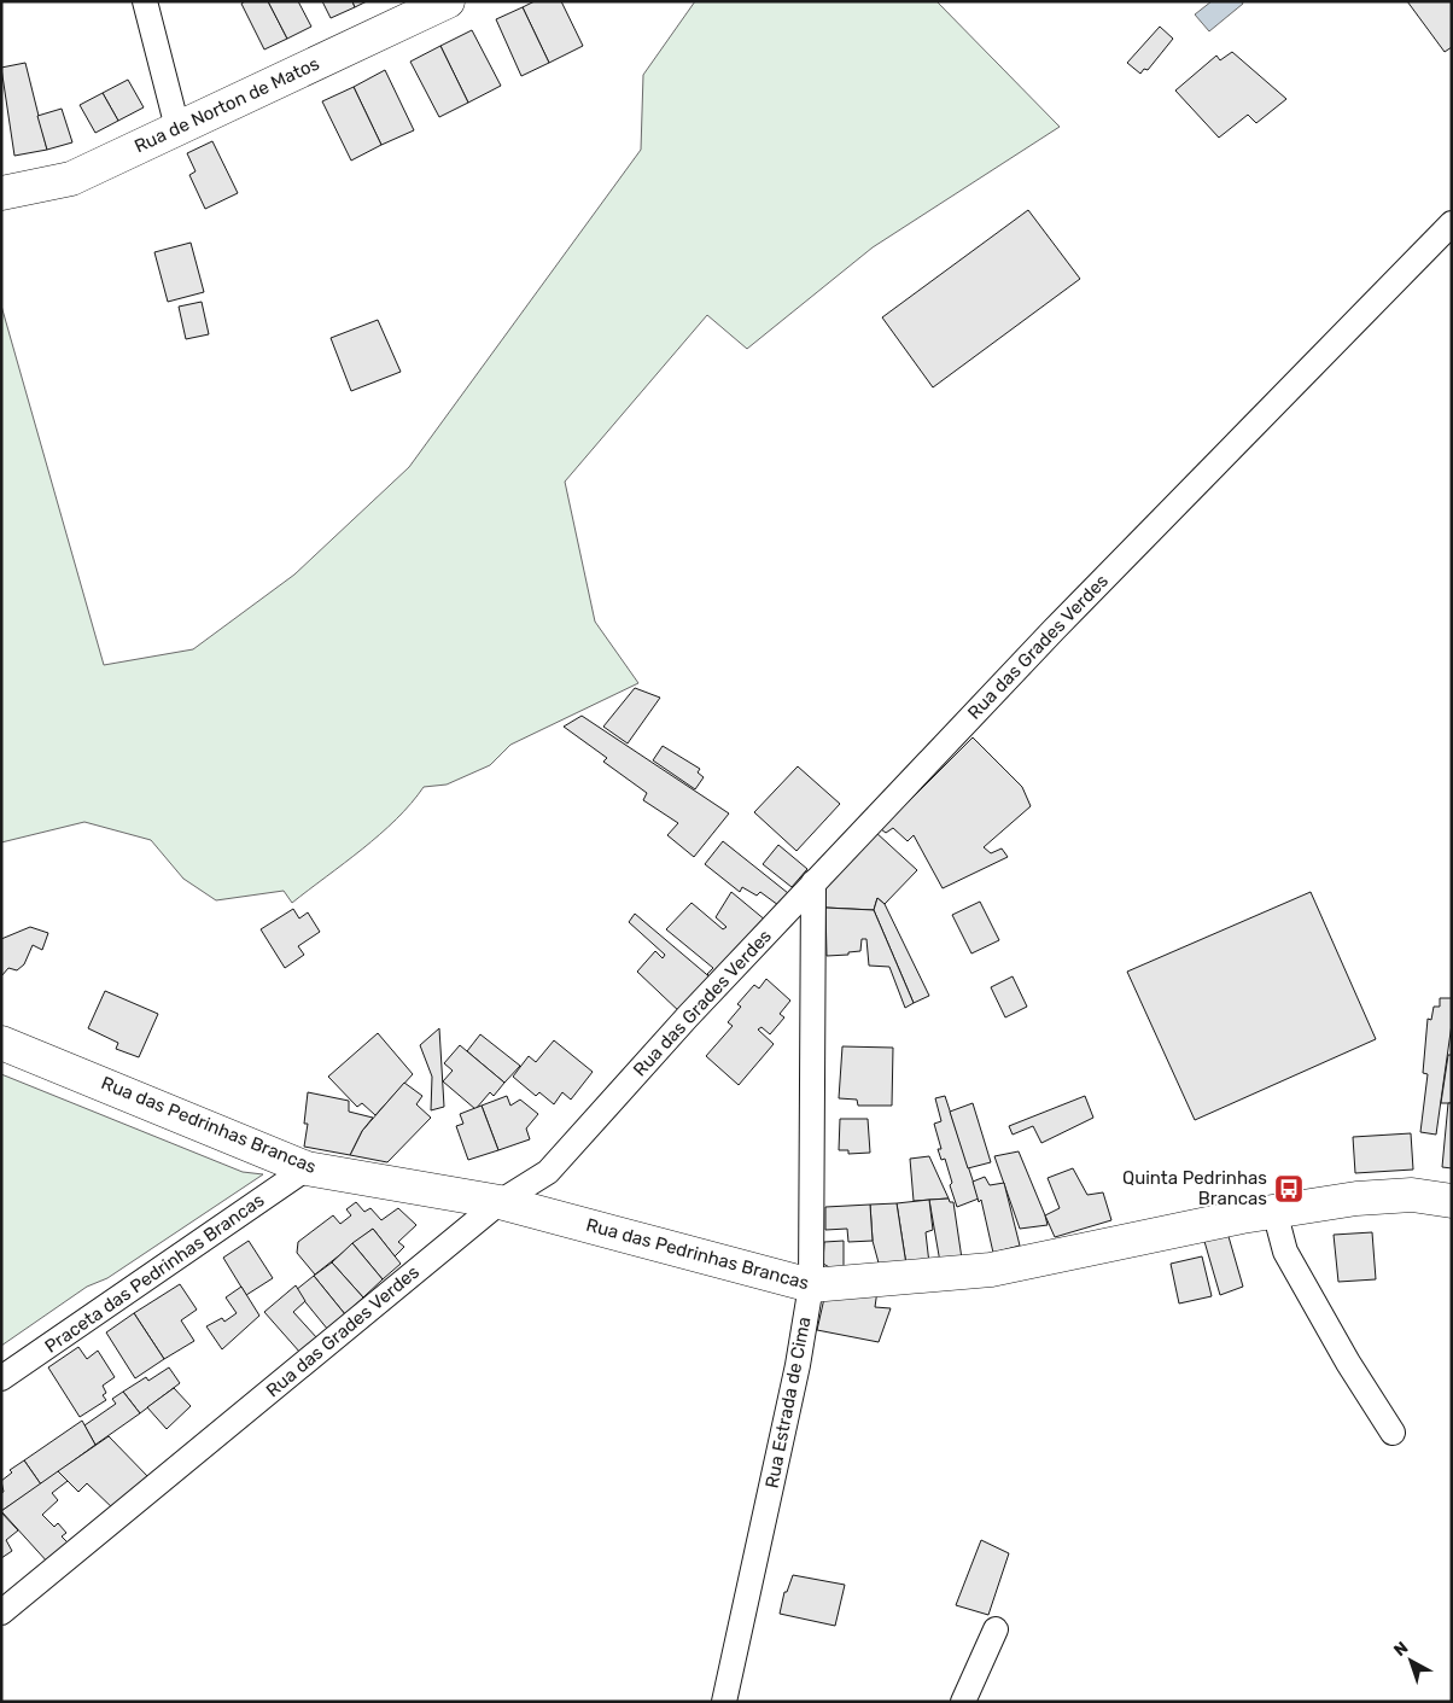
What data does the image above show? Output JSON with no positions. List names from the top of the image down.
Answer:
{
  "streets": {
    "street": [
      "Rua de Norton de Matos",
      "Rua das Grades Verdes",
      "Rua das Pedrinhas Brancas",
      "Praceta das Pedrinhas Brancas",
      "Rua Estrada de Cima"
    ]
  },
  "crossings": [
    ["Rua das Grades Verdes", "Rua das Pedrinhas Brancas"],
    ["Rua das Grades Verdes", "Rua Estrada de Cima"],
    ["Rua das Pedrinhas Brancas", "Praceta das Pedrinhas Brancas"],
    ["Rua das Pedrinhas Brancas", "Rua Estrada de Cima"]
  ],
  "places": {
    "bus stop": ["Quinta Pedrinhas Brancas"]
  },
  "north": "top left"
}
